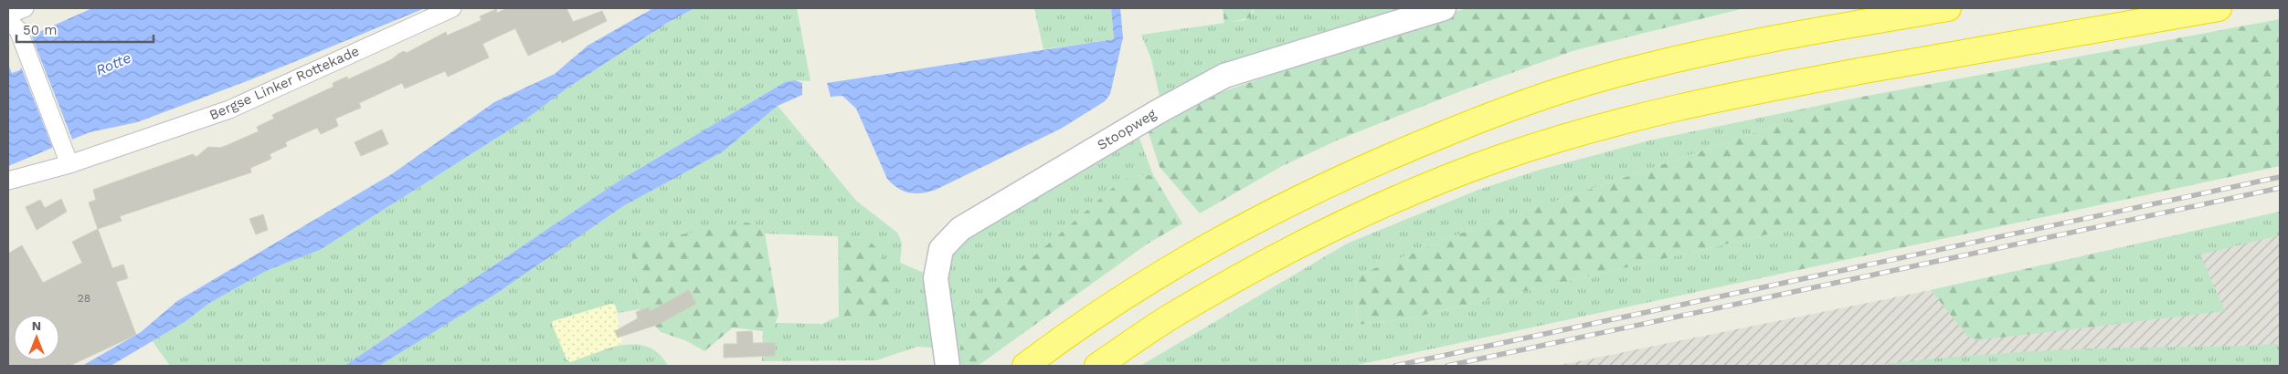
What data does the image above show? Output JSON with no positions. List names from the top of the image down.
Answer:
{
  "streets": {
    "street": ["Bergse Linker Rottekade", "Stoopweg"]
  },
  "water": ["Rotte"],
  "house_numbers": ["28"],
  "scale_bar": "50 m",
  "north": "top"
}
